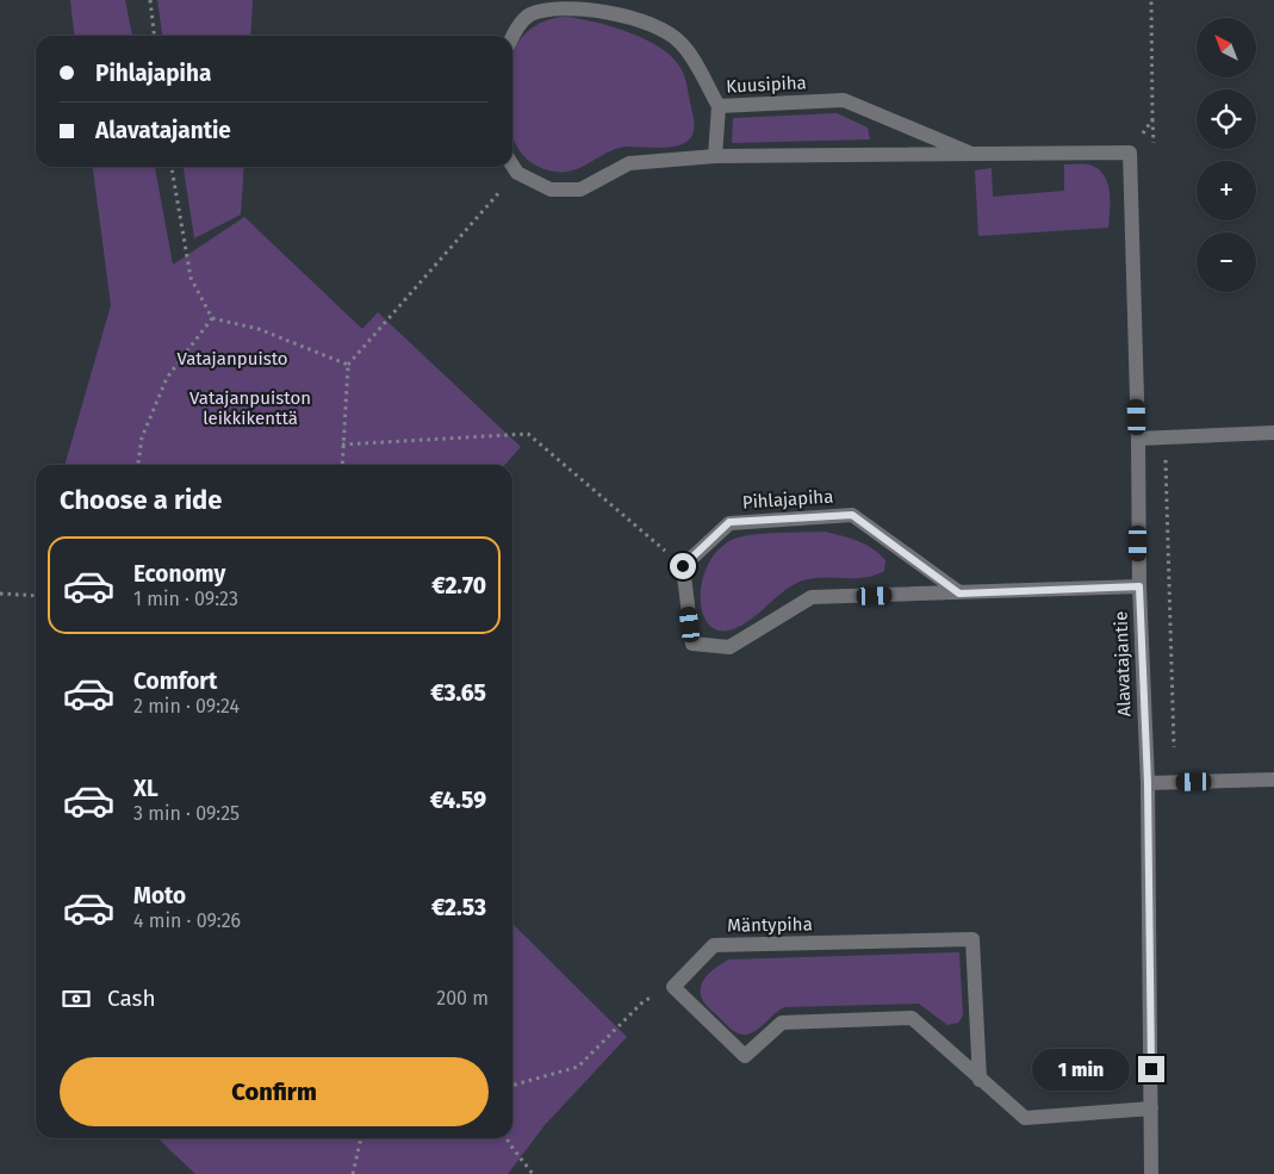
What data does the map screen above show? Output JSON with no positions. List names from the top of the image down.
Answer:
{
  "streets": {
    "street": [
      "Kuusipiha",
      "Pihlajapiha",
      "Alavatajantie",
      "Mäntypiha"
    ]
  },
  "crossings": [
    ["Kuusipiha", "Alavatajantie"]
  ],
  "parks": ["Vatajanpuisto", "Vatajanpuiston leikkikenttä"],
  "north": "top left",
  "page": {
    "map_buttons": ["+", "−"],
    "banner": ["Pihlajapiha", "Alavatajantie"],
    "heading": "Choose a ride",
    "list": [
      {
        "name": "Economy",
        "note": "1 min · 09:23",
        "value": "€2.70"
      },
      {
        "name": "Comfort",
        "note": "2 min · 09:24",
        "value": "€3.65"
      },
      {
        "name": "XL",
        "note": "3 min · 09:25",
        "value": "€4.59"
      },
      {
        "name": "Moto",
        "note": "4 min · 09:26",
        "value": "€2.53"
      }
    ],
    "pay": ["Cash", "200 m"],
    "buttons": "Confirm",
    "bubble": "1 min"
  }
}
